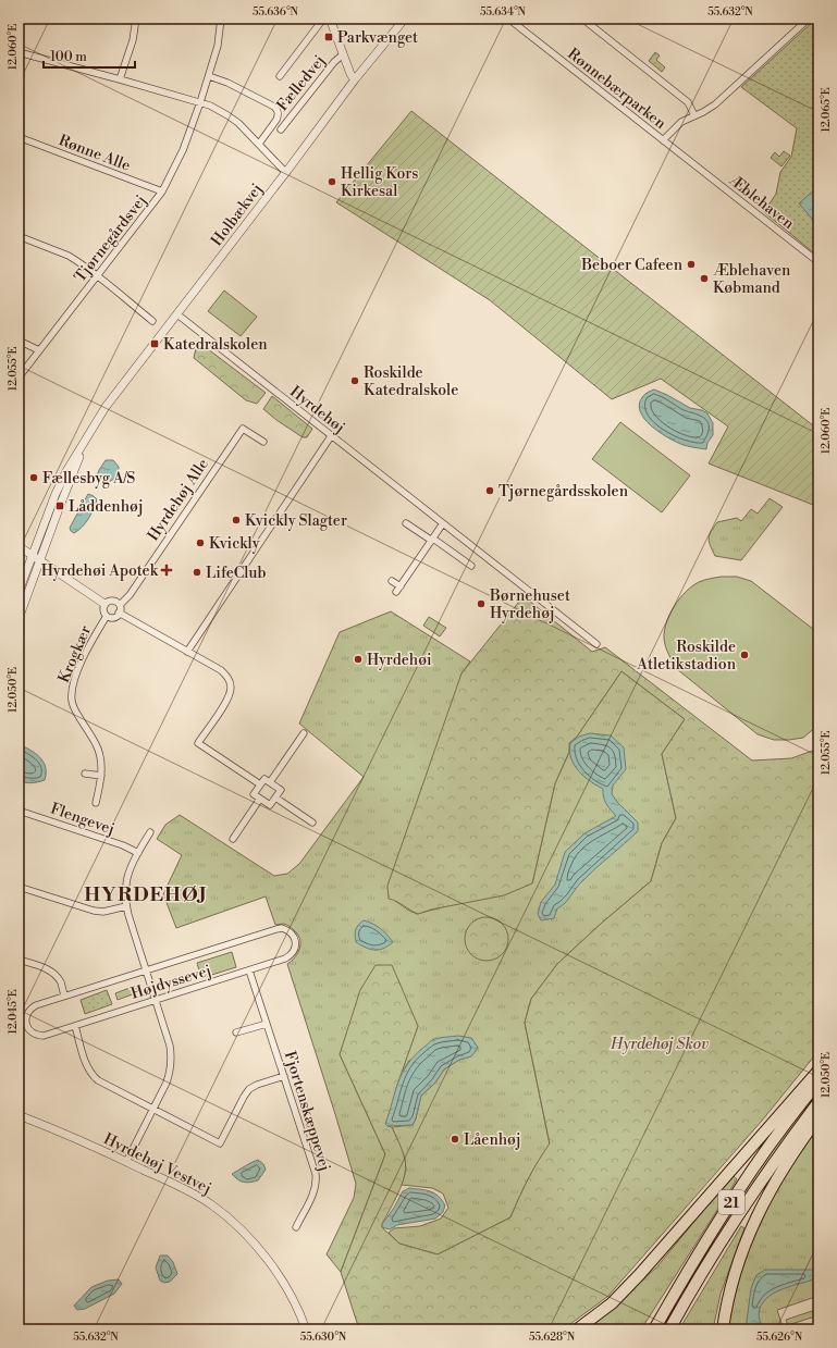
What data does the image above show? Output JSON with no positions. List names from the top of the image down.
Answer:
{
  "streets": {
    "highway": ["21"],
    "street": [
      "Fælledvej",
      "Rønnebærparken",
      "Rønne Alle",
      "Æblehaven",
      "Holbækvej",
      "Tjørnegårdsvej",
      "Hyrdehøj",
      "Hyrdehøj Alle",
      "Krogkær",
      "Flengevej",
      "Højdyssevej",
      "Fjortenskæppevej",
      "Hyrdehøj Vestvej"
    ]
  },
  "crossings": [
    ["Fælledvej", "Holbækvej"],
    ["Rønnebærparken", "Æblehaven"],
    ["Rønne Alle", "Tjørnegårdsvej"],
    ["Holbækvej", "Hyrdehøj"],
    ["Hyrdehøj Alle", "Krogkær"],
    ["Højdyssevej", "Fjortenskæppevej"]
  ],
  "districts": ["HYRDEHØJ"],
  "parks": ["Hyrdehøj Skov"],
  "places": {
    "transit": ["Parkvænget", "Katedralskolen", "Låddenhøj"],
    "other": [
      "Hellig Kors Kirkesal",
      "Beboer Cafeen",
      "Æblehaven Købmand",
      "Roskilde Katedralskole",
      "Fællesbyg A/S",
      "Tjørnegårdsskolen",
      "Kvickly Slagter",
      "Kvickly",
      "LifeClub",
      "Børnehuset Hyrdehøj",
      "Roskilde Atletikstadion",
      "Hyrdehøi",
      "Låenhøj"
    ],
    "health": ["Hyrdehøi Apotek"]
  },
  "scale_bar": "100 m",
  "coordinates": [
    "55.636°N",
    "55.634°N",
    "55.632°N",
    "12.060°E",
    "12.065°E",
    "12.055°E",
    "12.050°E",
    "12.045°E",
    "55.630°N",
    "55.628°N",
    "55.626°N"
  ]
}
